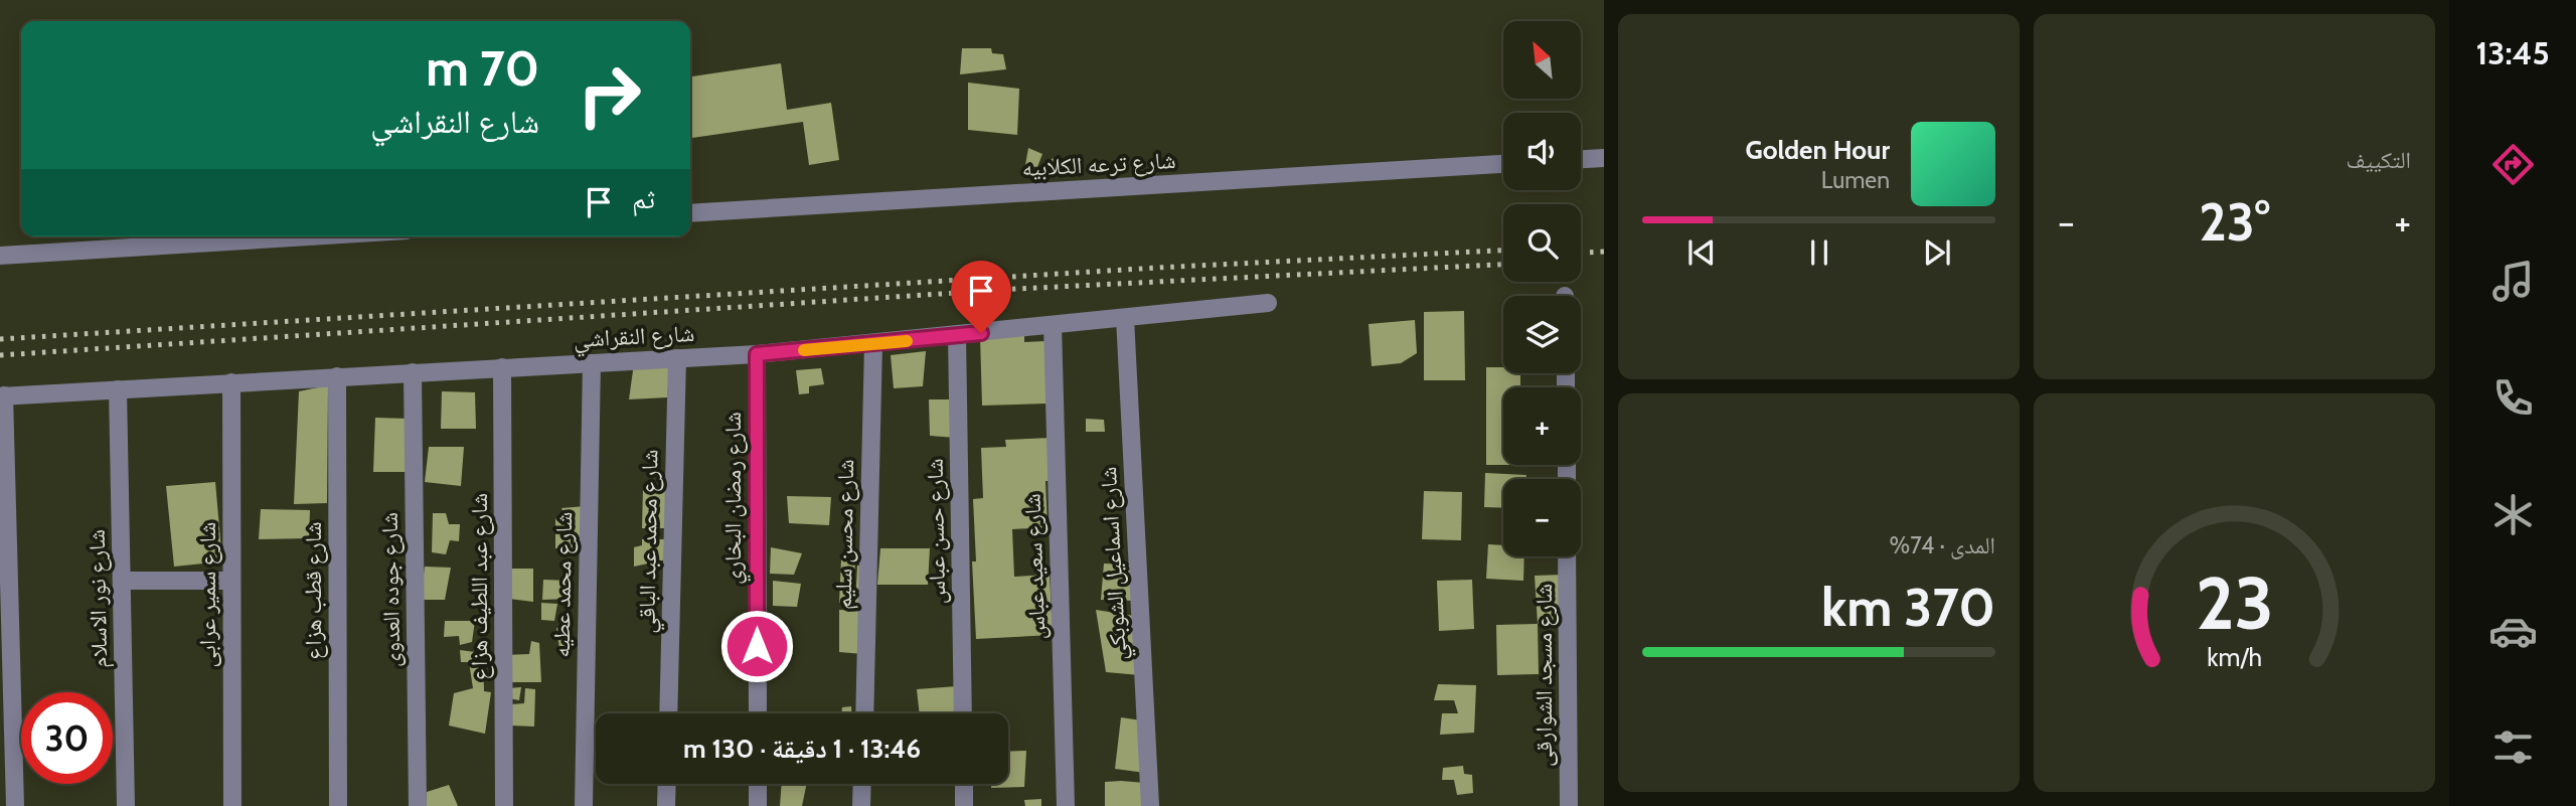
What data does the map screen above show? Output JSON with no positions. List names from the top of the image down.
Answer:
{
  "streets": {
    "street": [
      "شارع ترعه الكلابيه",
      "شارع النقراشي",
      "شارع رمضان البخاري",
      "شارع حسن عباس",
      "شارع محسن سليم",
      "شارع محمد عبد الباقي",
      "شارع اسماعيل الشوبكي",
      "شارع سعيد عباس",
      "شارع محمد عطيه",
      "شارع عبد اللطيف هزاع",
      "شارع جوده العدوى",
      "شارع قطب هزاع",
      "شارع سمير عرابى",
      "شارع نور الاسلام",
      "شارع مسجد الشوارقى"
    ]
  },
  "crossings": [
    ["شارع النقراشي", "شارع رمضان البخاري"],
    ["شارع النقراشي", "شارع حسن عباس"],
    ["شارع النقراشي", "شارع محسن سليم"],
    ["شارع النقراشي", "شارع محمد عبد الباقي"],
    ["شارع النقراشي", "شارع اسماعيل الشوبكي"],
    ["شارع النقراشي", "شارع سعيد عباس"],
    ["شارع النقراشي", "شارع محمد عطيه"],
    ["شارع النقراشي", "شارع عبد اللطيف هزاع"],
    ["شارع النقراشي", "شارع جوده العدوى"],
    ["شارع النقراشي", "شارع قطب هزاع"],
    ["شارع النقراشي", "شارع سمير عرابى"],
    ["شارع النقراشي", "شارع نور الاسلام"]
  ],
  "north": "top left",
  "page": {
    "tabs": "13:45",
    "tile": [
      "التكييف",
      ["المدى · 74%", "370 km"]
    ],
    "map_buttons": ["+", "−"],
    "turn": ["70 m", "شارع النقراشي"],
    "song": ["Golden Hour", "Lumen"],
    "then": "ثم",
    "heat": ["−", "23°", "+"],
    "limit": "30",
    "trip": "13:46 · 1 دقيقة · 130 m",
    "gauge": ["23", "km/h"]
  }
}
